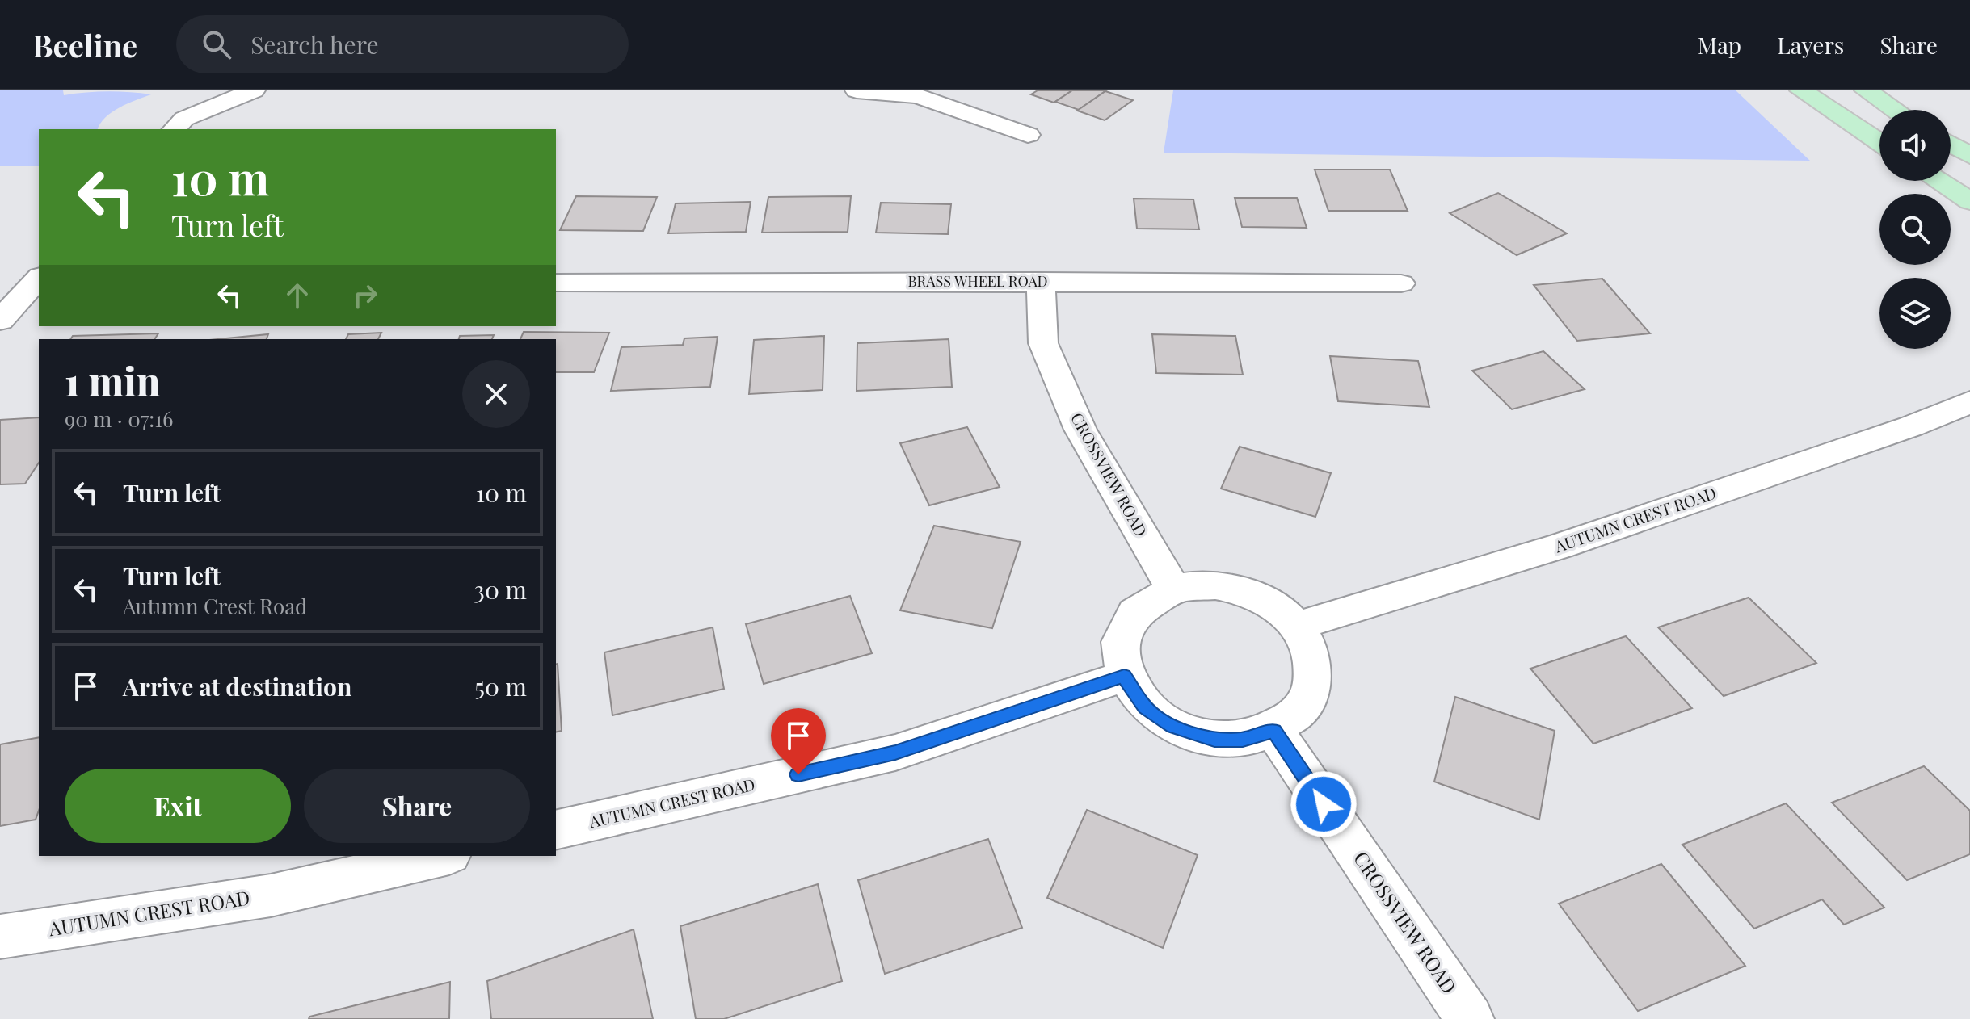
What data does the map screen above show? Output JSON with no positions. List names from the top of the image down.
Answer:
{
  "streets": {
    "street": ["BRASS WHEEL ROAD", "CROSSVIEW ROAD", "AUTUMN CREST ROAD"]
  },
  "crossings": [
    ["BRASS WHEEL ROAD", "CROSSVIEW ROAD"],
    ["CROSSVIEW ROAD", "AUTUMN CREST ROAD"]
  ],
  "page": {
    "header": "Beeline",
    "search": "Search here",
    "nav": ["Map", "Layers", "Share"],
    "turn": ["10 m", "Turn left"],
    "heading": ["1 min", "90 m · 07:16"],
    "list": [
      {
        "name": "Turn left",
        "value": "10 m"
      },
      {
        "name": "Turn left",
        "note": "Autumn Crest Road",
        "value": "30 m"
      },
      {
        "name": "Arrive at destination",
        "value": "50 m"
      }
    ],
    "buttons": ["Exit", "Share"]
  }
}
